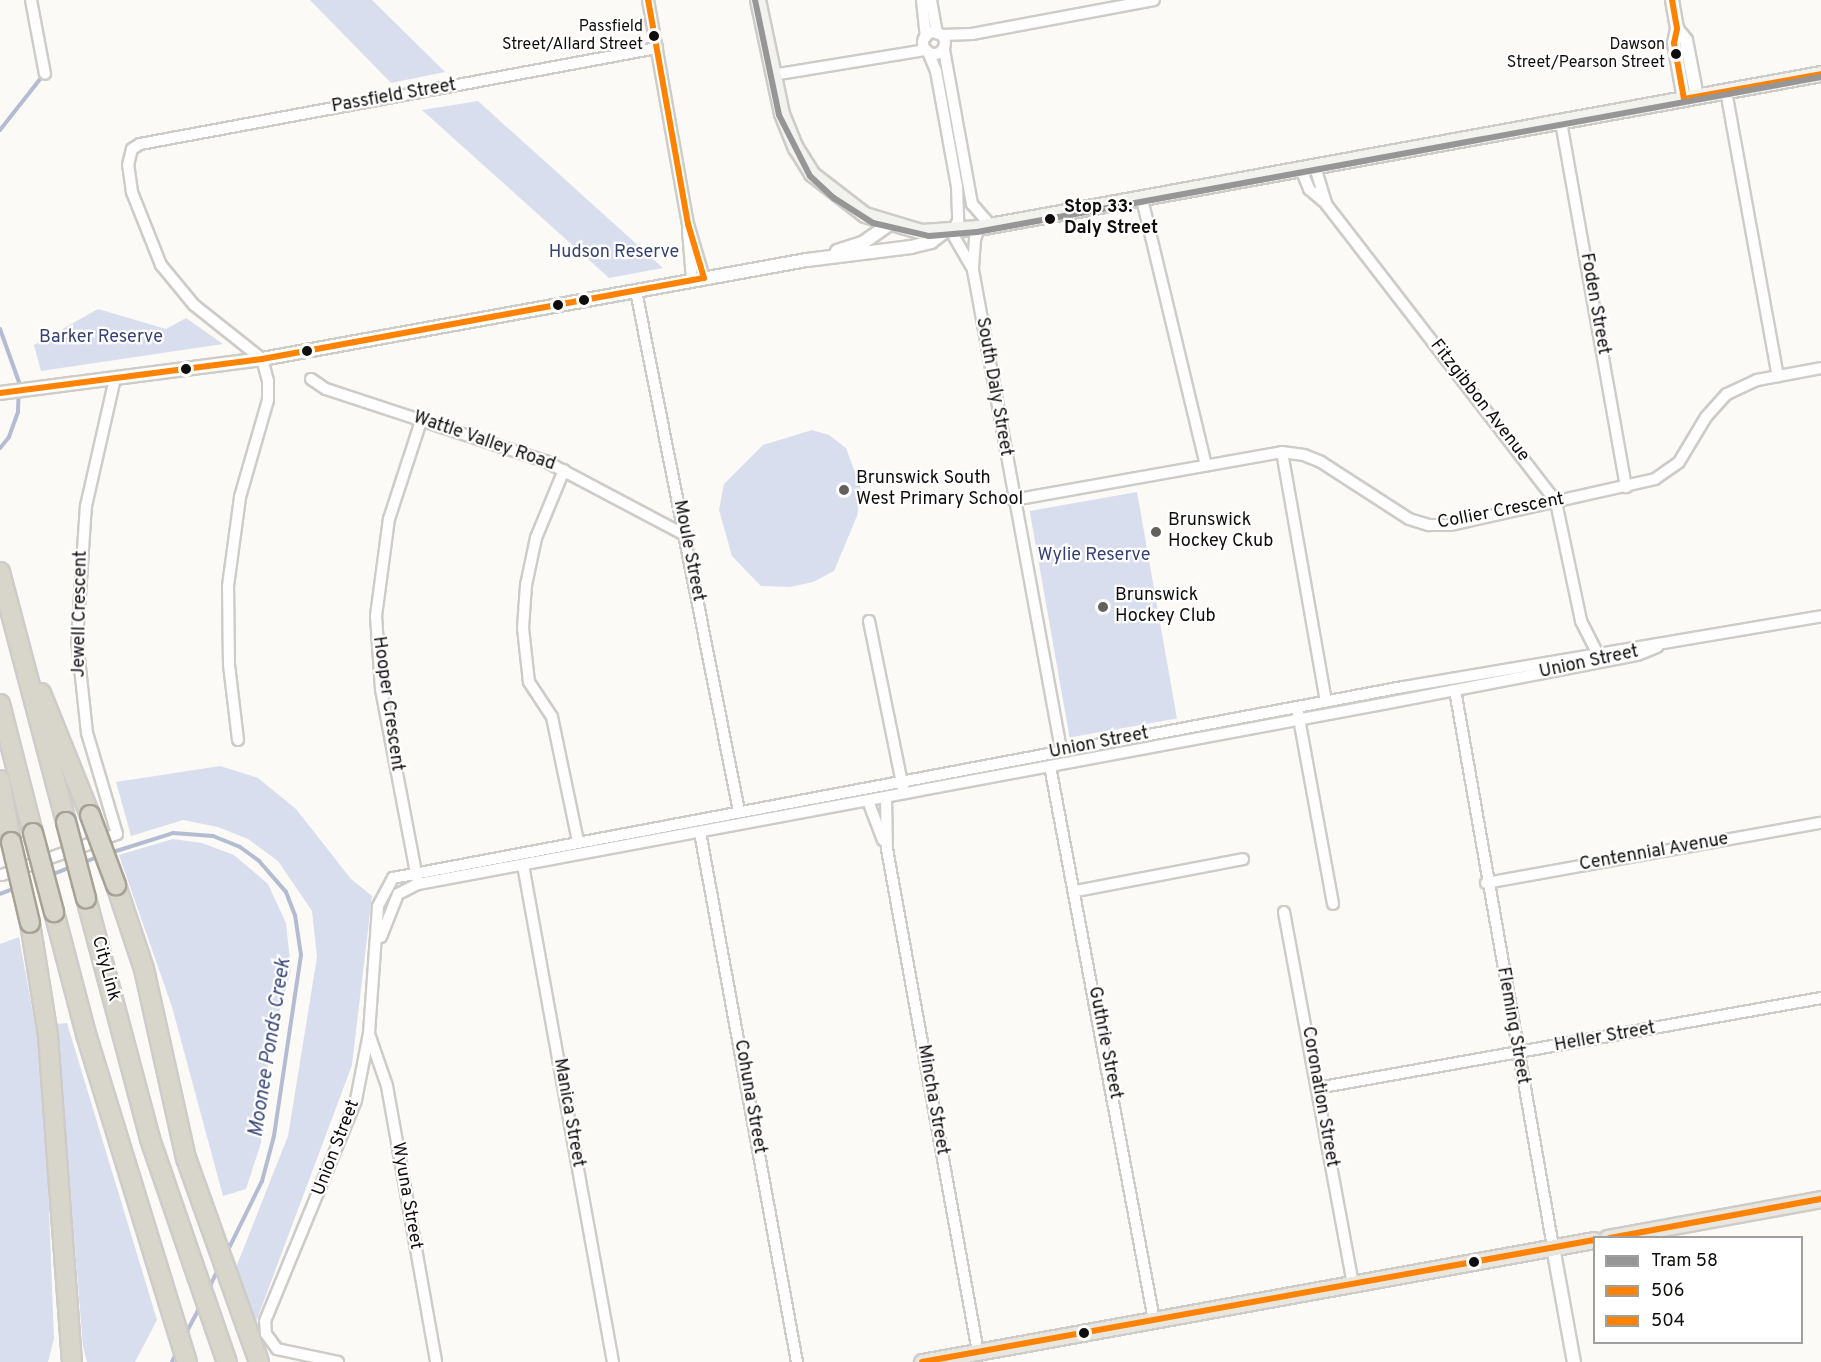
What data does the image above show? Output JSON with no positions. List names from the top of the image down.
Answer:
{
  "streets": {
    "highway": ["CityLink"],
    "street": [
      "Passfield Street",
      "Foden Street",
      "South Daly Street",
      "Fitzgibbon Avenue",
      "Wattle Valley Road",
      "Collier Crescent",
      "Moule Street",
      "Jewell Crescent",
      "Union Street",
      "Hooper Crescent",
      "Centennial Avenue",
      "Fleming Street",
      "Heller Street",
      "Guthrie Street",
      "Cohuna Street",
      "Coronation Street",
      "Mincha Street",
      "Manica Street",
      "Wyuna Street"
    ]
  },
  "crossings": [
    ["Foden Street", "Collier Crescent"],
    ["South Daly Street", "Collier Crescent"],
    ["South Daly Street", "Union Street"],
    ["Fitzgibbon Avenue", "Collier Crescent"],
    ["Fitzgibbon Avenue", "Union Street"],
    ["Wattle Valley Road", "Moule Street"],
    ["Wattle Valley Road", "Hooper Crescent"],
    ["Moule Street", "Union Street"],
    ["Union Street", "Hooper Crescent"],
    ["Union Street", "Fleming Street"],
    ["Union Street", "Guthrie Street"],
    ["Union Street", "Cohuna Street"],
    ["Union Street", "Mincha Street"],
    ["Union Street", "Manica Street"],
    ["Union Street", "Wyuna Street"],
    ["Centennial Avenue", "Fleming Street"],
    ["Fleming Street", "Heller Street"],
    ["Heller Street", "Coronation Street"]
  ],
  "water": ["Moonee Ponds Creek"],
  "parks": ["Hudson Reserve", "Barker Reserve", "Wylie Reserve"],
  "places": [
    "Passfield Street/Allard Street",
    "Dawson Street/Pearson Street",
    "Stop 33: Daly Street",
    "Brunswick South West Primary School",
    "Brunswick Hockey Ckub",
    "Brunswick Hockey Club"
  ],
  "lines": ["tram line 58", "transit line 506", "transit line 504"],
  "legend": ["Tram 58", "506", "504"]
}
